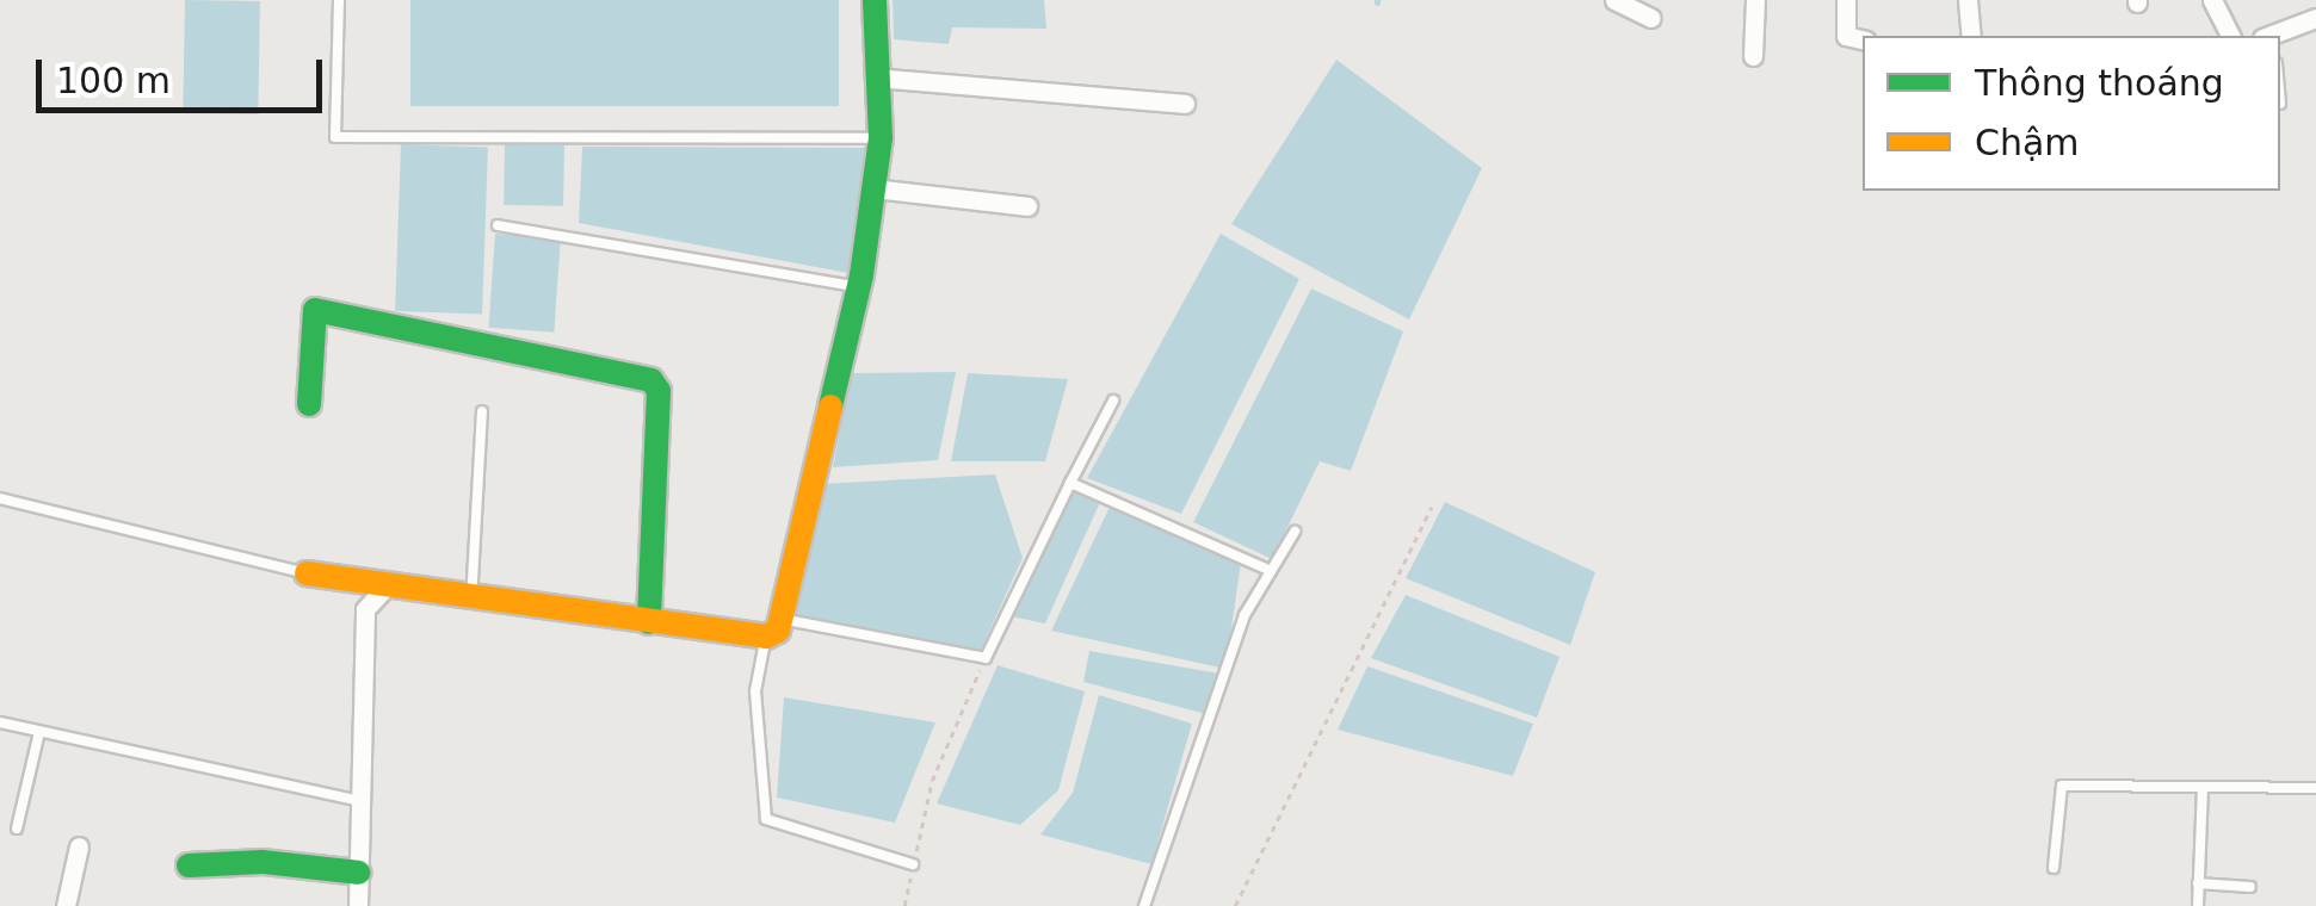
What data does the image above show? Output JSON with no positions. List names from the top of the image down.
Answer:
{
  "legend": ["Thông thoáng", "Chậm"],
  "scale_bar": "100 m"
}
